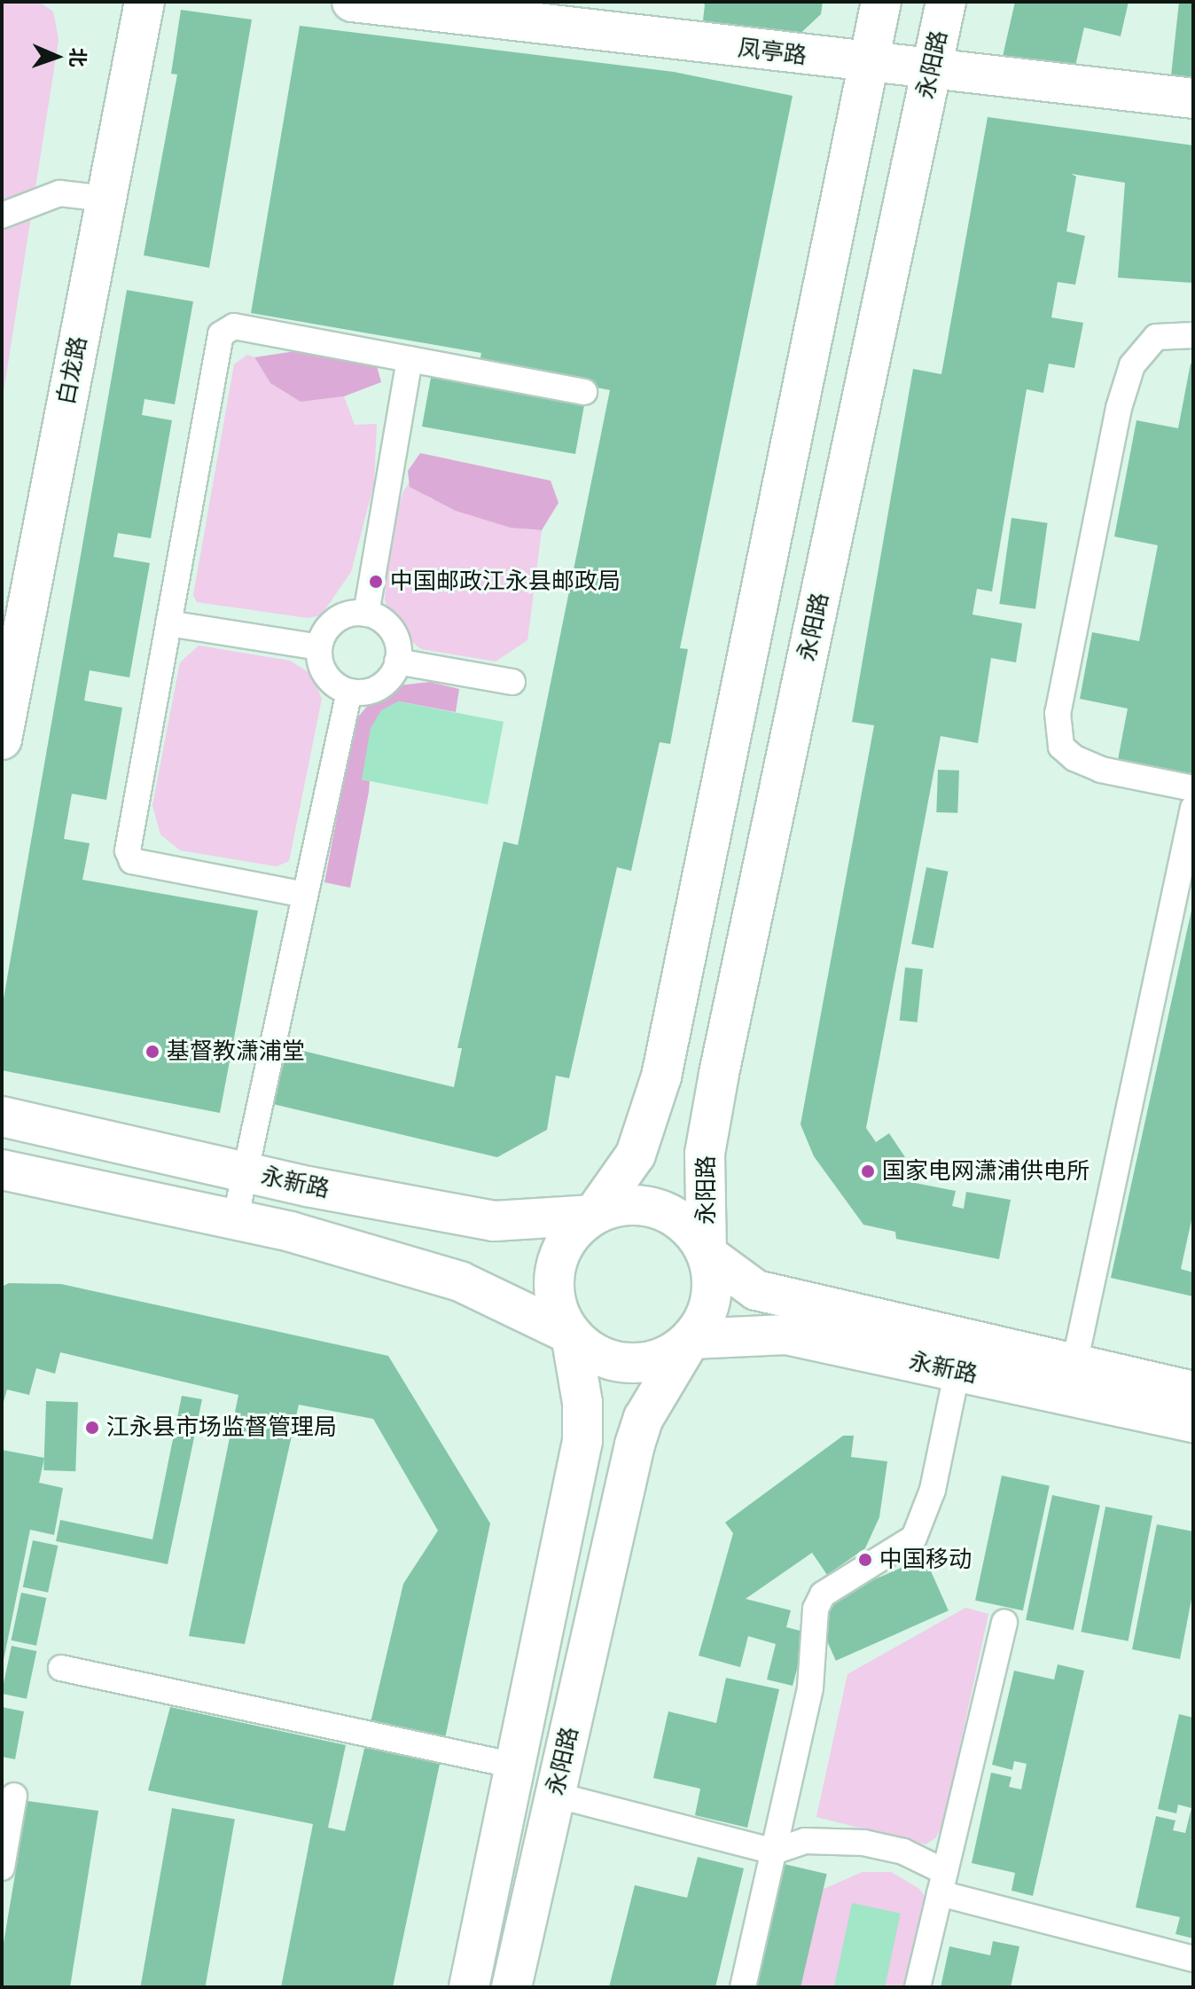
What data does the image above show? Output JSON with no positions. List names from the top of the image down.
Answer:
{
  "streets": {
    "street": [
      "凤亭路",
      "永阳路",
      "白龙路",
      "永新路"
    ]
  },
  "crossings": [
    ["凤亭路", "永阳路"],
    ["永阳路", "永新路"]
  ],
  "places": [
    "中国邮政江永县邮政局",
    "基督教潇浦堂",
    "国家电网潇浦供电所",
    "江永县市场监督管理局",
    "中国移动"
  ],
  "north": "right"
}
